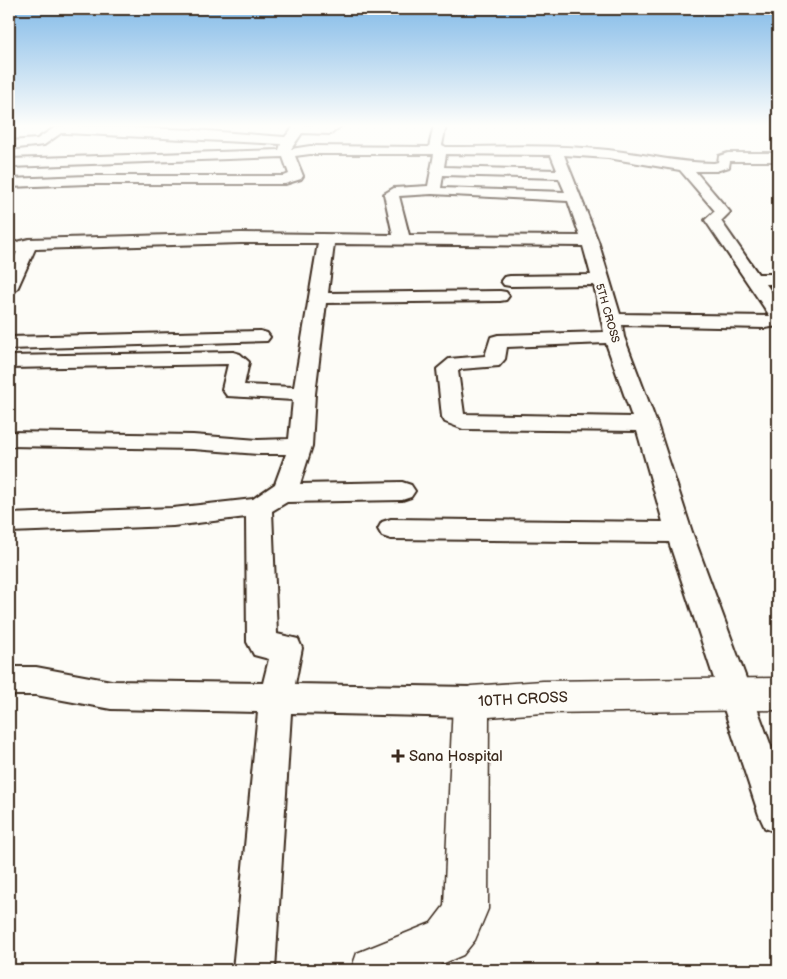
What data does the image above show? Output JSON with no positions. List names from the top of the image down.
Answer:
{
  "streets": {
    "street": ["5TH CROSS", "10TH CROSS"]
  },
  "crossings": [
    ["5TH CROSS", "10TH CROSS"]
  ],
  "places": {
    "health": ["Sana Hospital"]
  }
}
